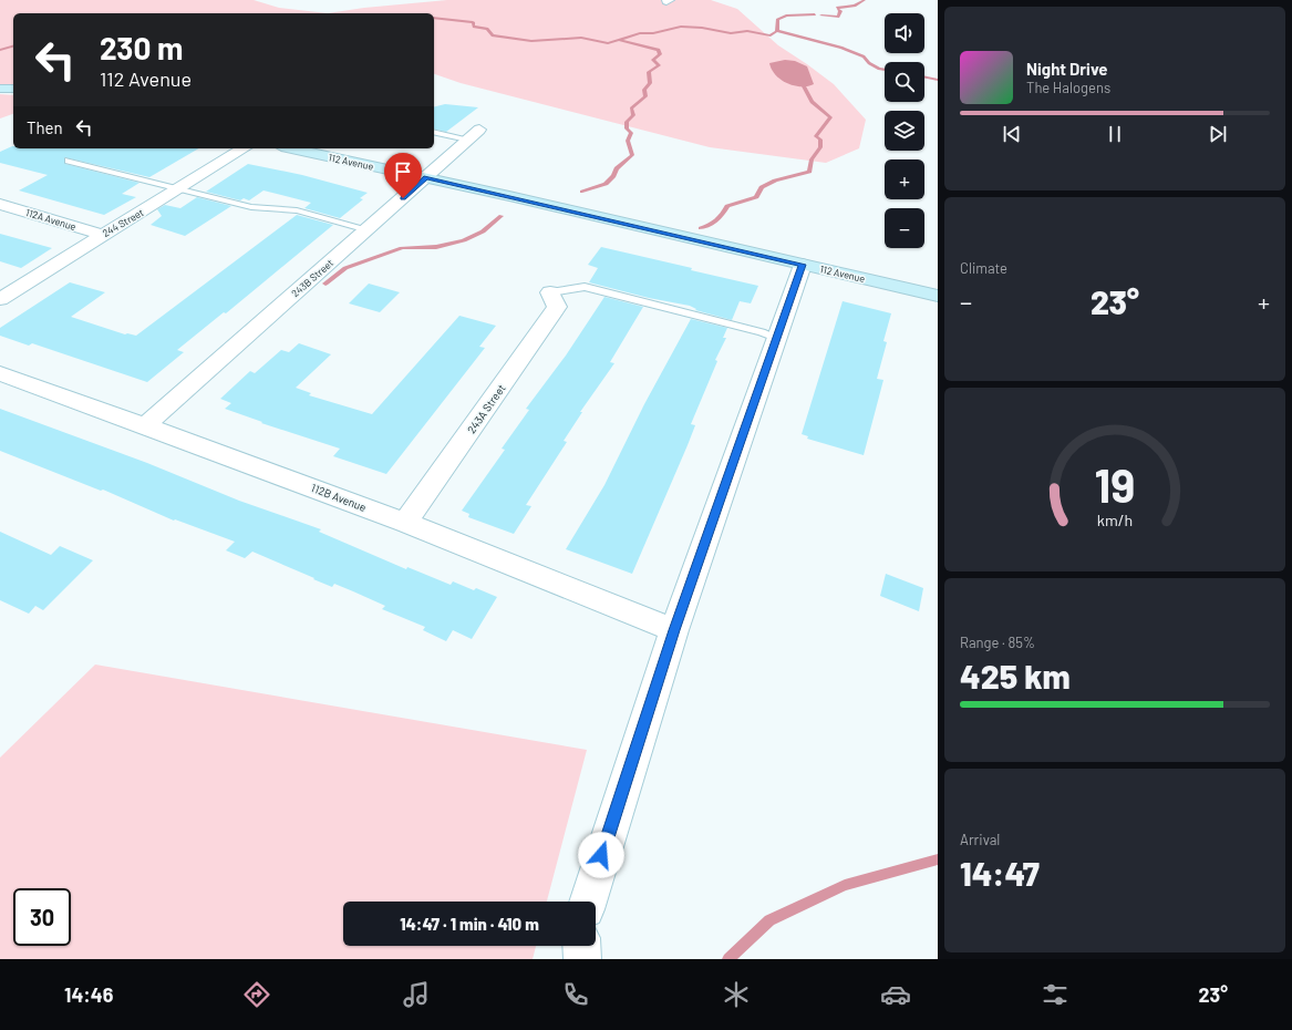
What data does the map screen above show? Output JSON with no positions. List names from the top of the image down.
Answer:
{
  "streets": {
    "main road": ["112 Avenue"],
    "street": [
      "112A Avenue",
      "244 Street",
      "243B Street",
      "243A Street",
      "112B Avenue"
    ]
  },
  "crossings": [
    ["112 Avenue", "243B Street"],
    ["112A Avenue", "244 Street"],
    ["243B Street", "112B Avenue"],
    ["243A Street", "112B Avenue"]
  ],
  "page": {
    "map_buttons": ["+", "−"],
    "turn": ["230 m", "112 Avenue"],
    "song": ["Night Drive", "The Halogens"],
    "then": "Then",
    "tile": [
      "Climate",
      ["Range · 85%", "425 km"],
      ["Arrival", "14:47"]
    ],
    "heat": ["−", "23°", "+"],
    "limit": "30",
    "trip": "14:47 · 1 min · 410 m",
    "tabs": ["14:46", "23°"],
    "gauge": ["19", "km/h"]
  }
}
